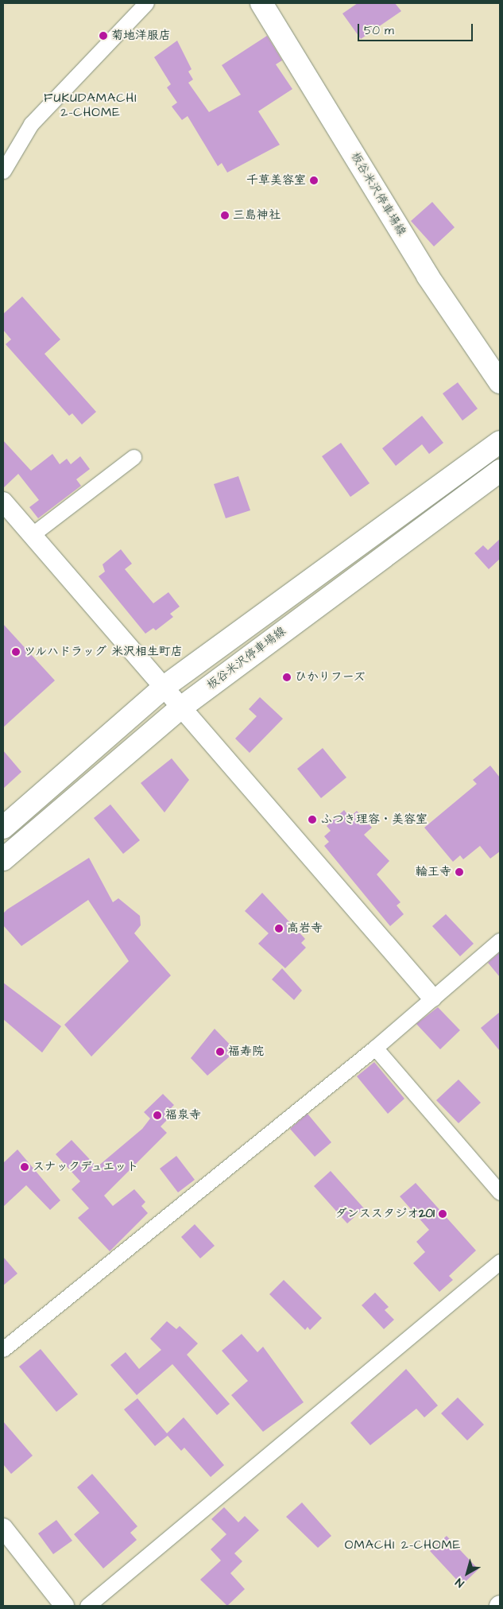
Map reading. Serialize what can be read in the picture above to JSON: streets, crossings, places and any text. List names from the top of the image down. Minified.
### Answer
{"streets":{"main road":["板谷米沢停車場線"]},"districts":["FUKUDAMACHI 2-CHOME","OMACHI 2-CHOME"],"places":["菊地洋服店","千草美容室","三島神社","ツルハドラッグ 米沢相生町店","ひかりフーズ","ふつき理容・美容室","輪王寺","高岩寺","福寿院","福泉寺","スナックデュエット","ダンススタジオ201"],"scale_bar":"50 m","north":"bottom left"}
